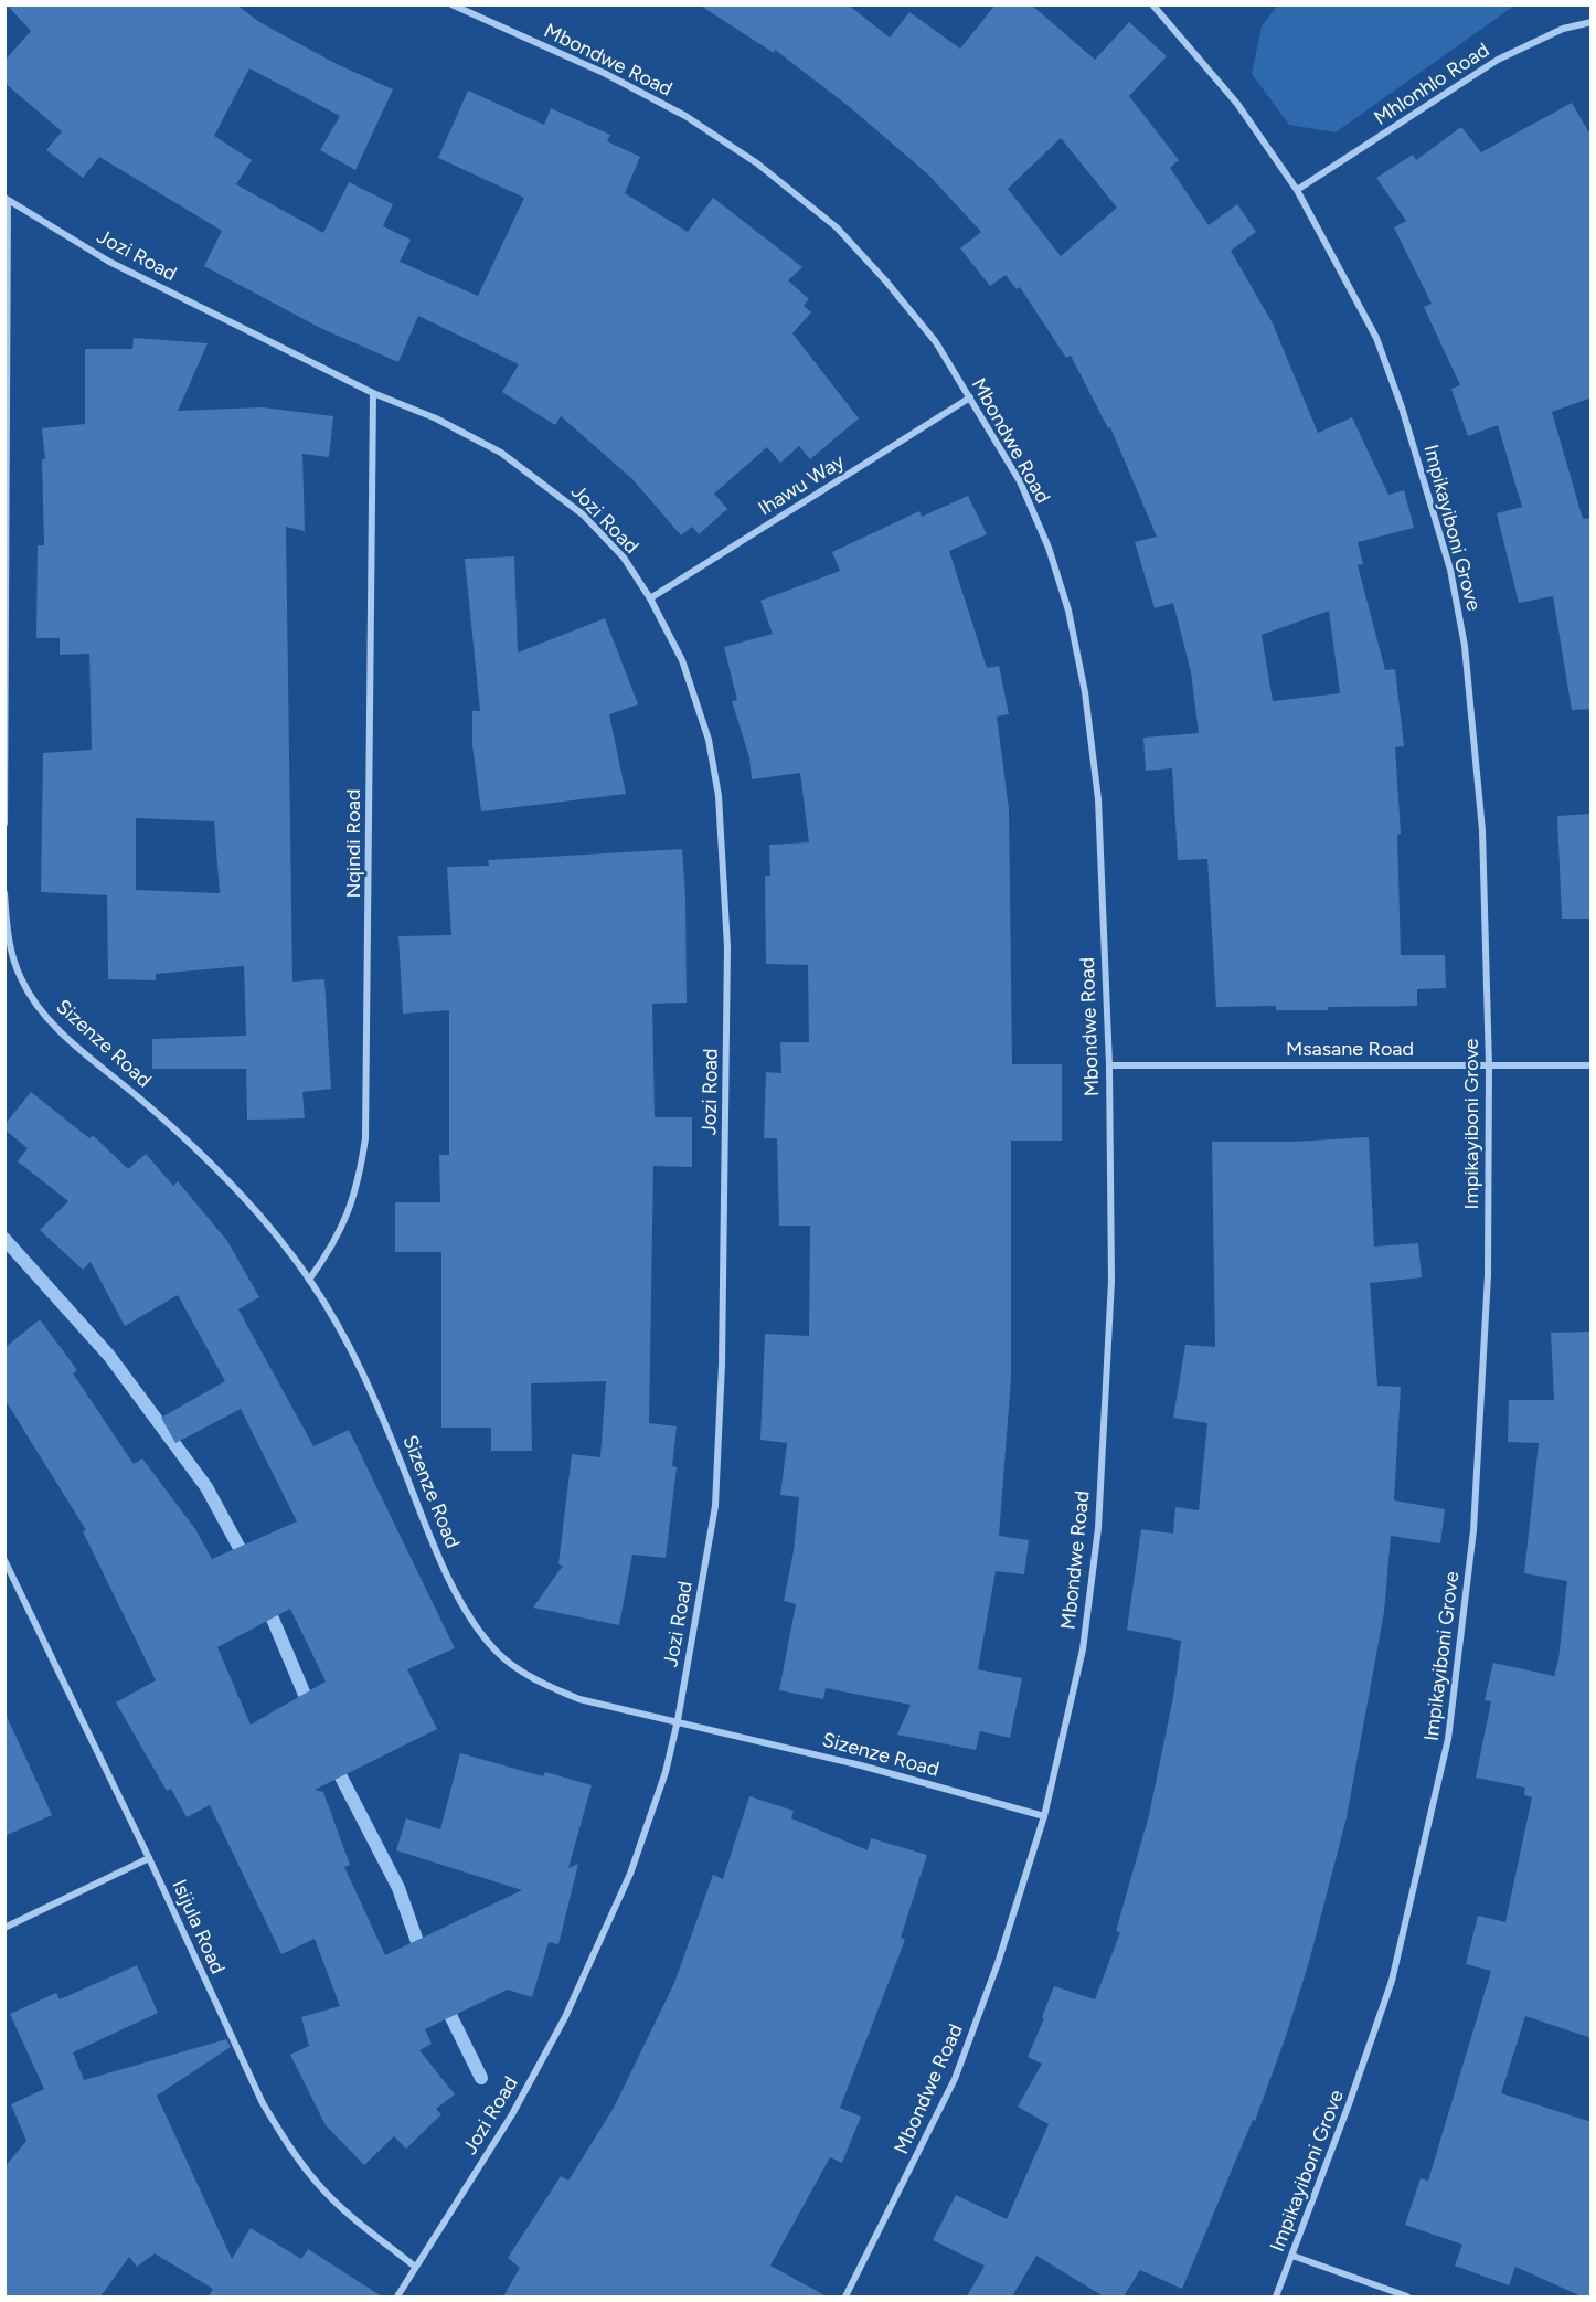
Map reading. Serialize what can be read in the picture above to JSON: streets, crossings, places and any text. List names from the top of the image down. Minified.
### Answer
{"streets":{"street":["Mbondwe Road","Mhlonhlo Road","Jozi Road","Ihawu Way","Impikayiboni Grove","Nqindi Road","Sizenze Road","Msasane Road","Isijula Road"]},"crossings":[["Mbondwe Road","Ihawu Way"],["Mbondwe Road","Sizenze Road"],["Mbondwe Road","Msasane Road"],["Mhlonhlo Road","Impikayiboni Grove"],["Jozi Road","Ihawu Way"],["Jozi Road","Nqindi Road"],["Jozi Road","Sizenze Road"],["Jozi Road","Isijula Road"],["Impikayiboni Grove","Msasane Road"],["Nqindi Road","Sizenze Road"]]}
